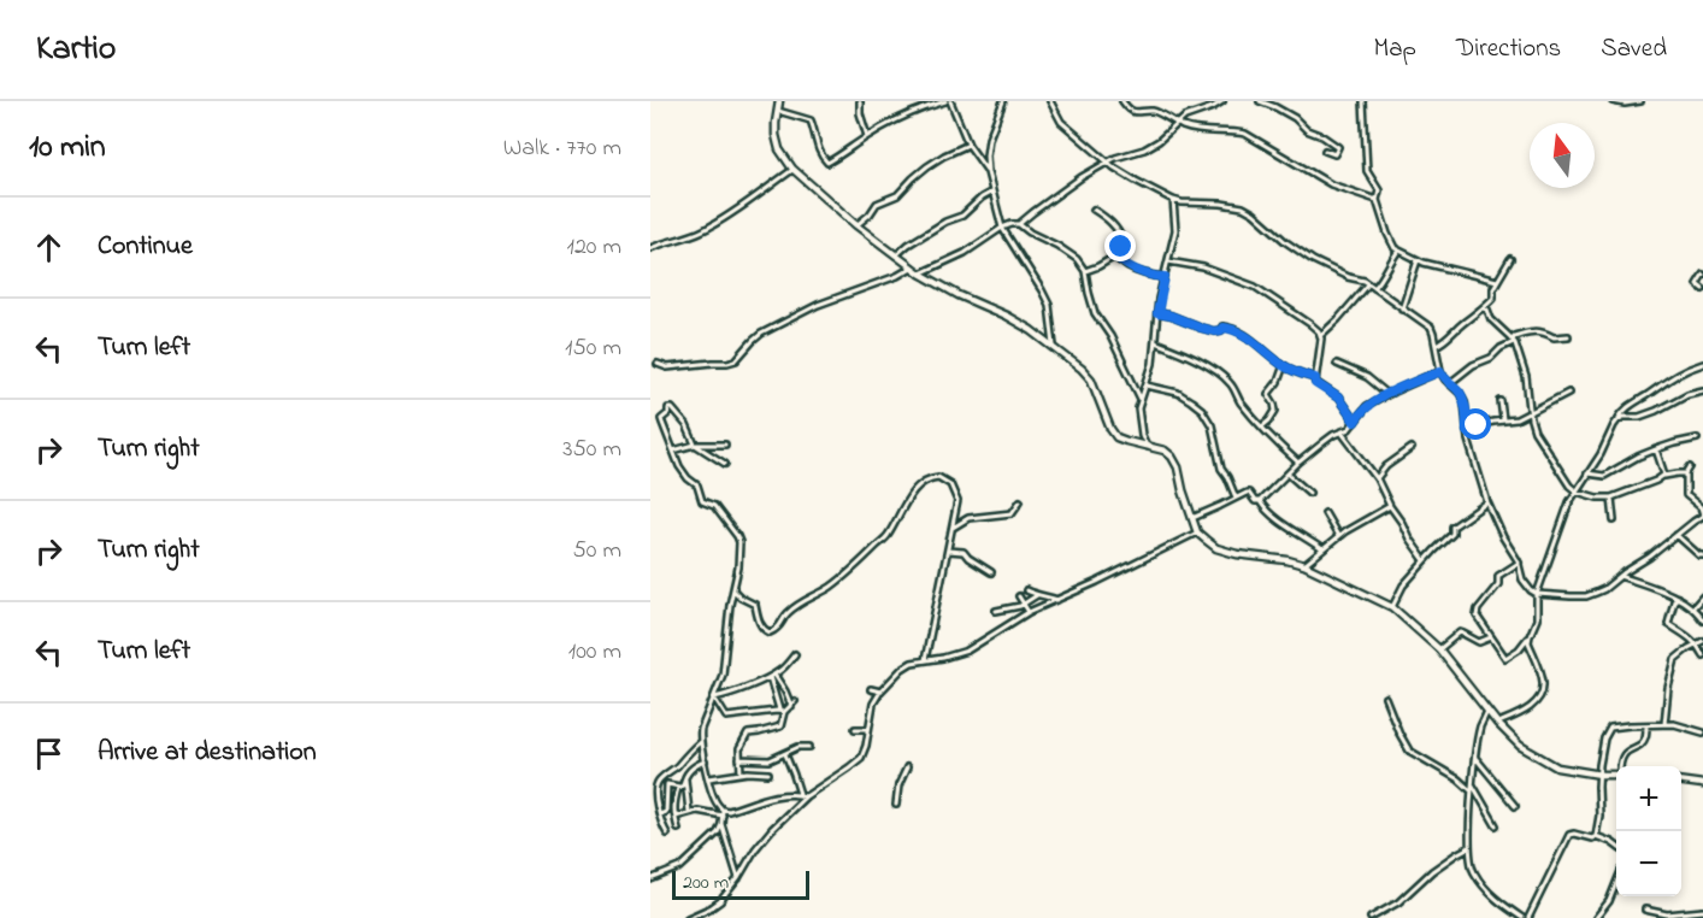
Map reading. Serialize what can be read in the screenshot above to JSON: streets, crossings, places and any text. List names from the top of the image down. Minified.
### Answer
{"scale_bar":"200 m","north":"top","page":{"header":"Kartio","nav":["Map","Directions","Saved"],"heading":["10 min","Walk · 770 m"],"list":[["Continue","120 m"],["Turn left","150 m"],["Turn right","350 m"],["Turn right","50 m"],["Turn left","100 m"],"Arrive at destination"],"map_buttons":["+","−"],"scale":"200 m"}}
